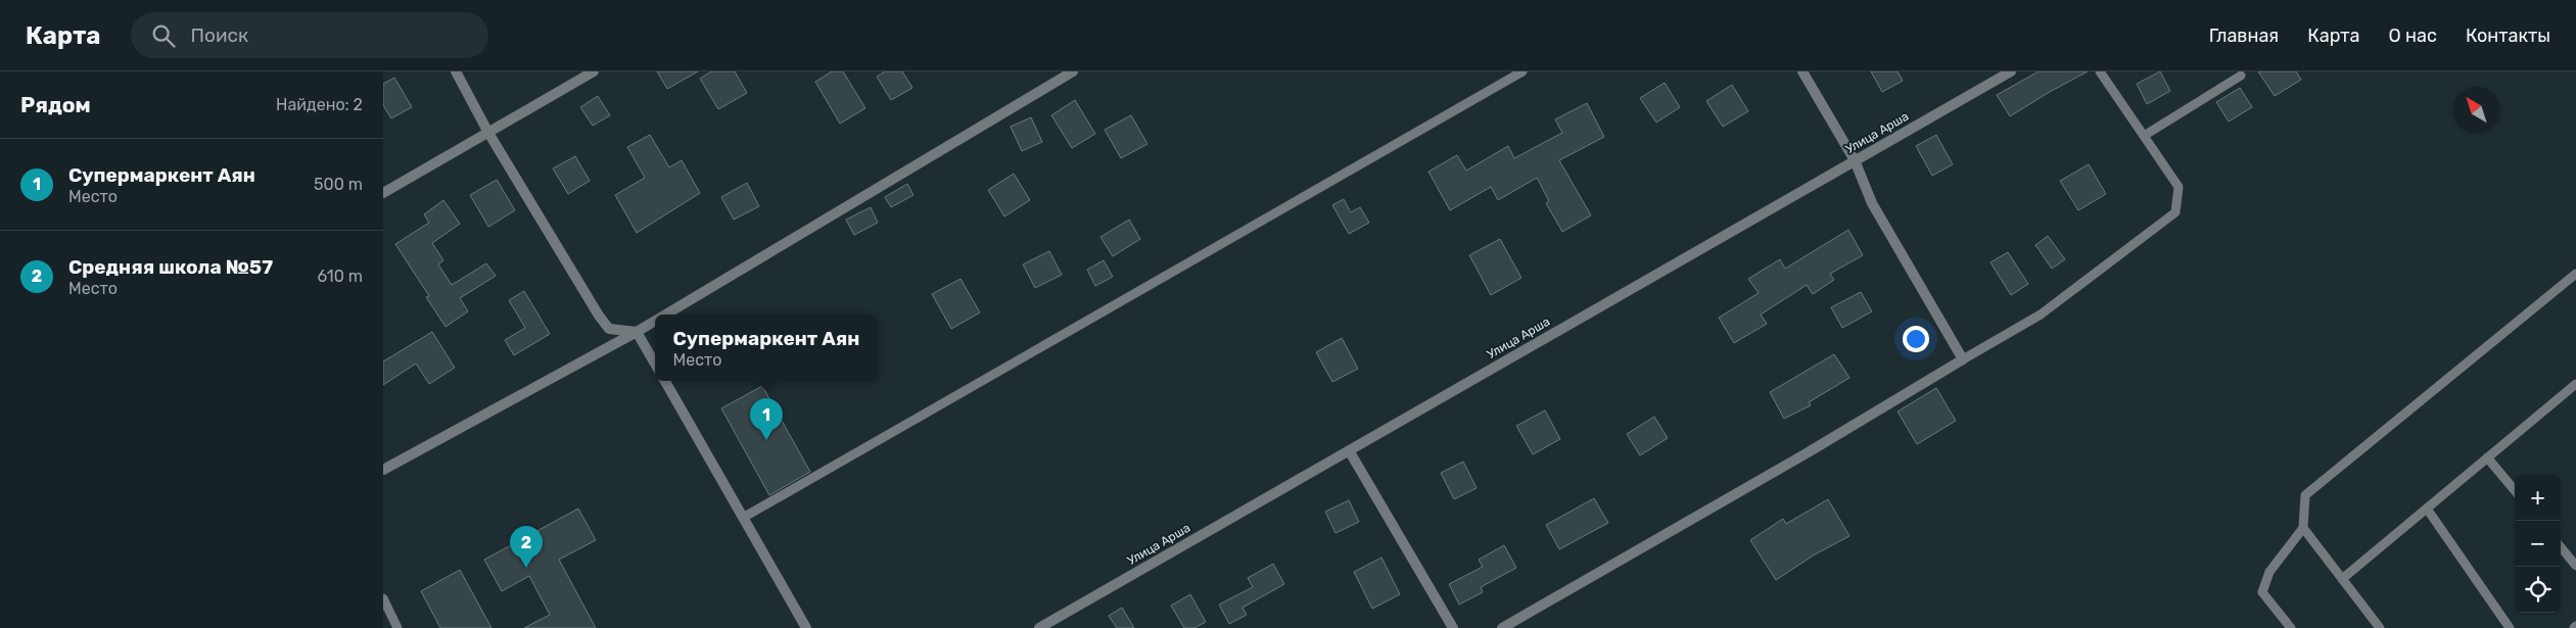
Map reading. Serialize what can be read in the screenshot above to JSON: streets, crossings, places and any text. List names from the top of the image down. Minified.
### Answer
{"streets":{"street":["Улица Арша"]},"north":"top left","page":{"header":"Карта","search":"Поиск","nav":["Главная","Карта","О нас","Контакты"],"heading":["Рядом","Найдено: 2"],"list":[{"mark":"1","name":"Супермаркент Аян","note":"Место","value":"500 m"},{"mark":"2","name":"Средняя школа №57","note":"Место","value":"610 m"}],"popup":["Супермаркент Аян","Место"],"pins":["1","2"],"map_buttons":["+","−"]}}
